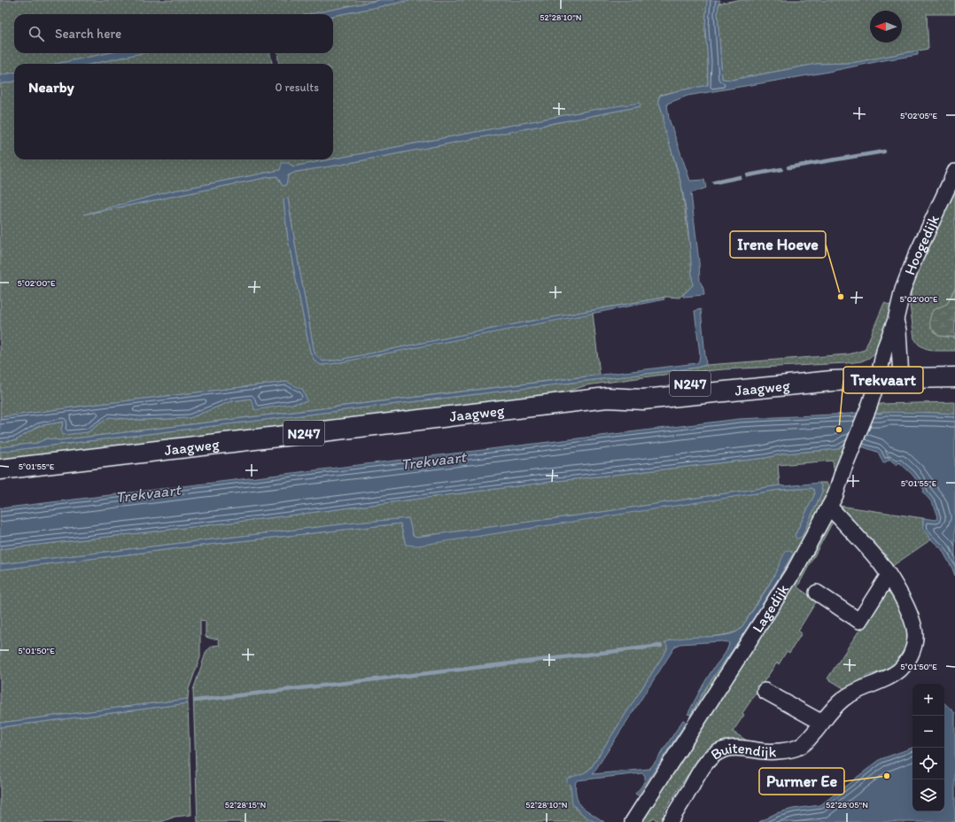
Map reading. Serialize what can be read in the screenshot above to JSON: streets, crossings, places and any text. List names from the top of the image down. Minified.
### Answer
{"streets":{"main road":["N247","Jaagweg"],"street":["Hoogedijk","Lagedijk","Buitendijk"]},"crossings":[["Hoogedijk","Jaagweg"],["Hoogedijk","Lagedijk"],["Jaagweg","Lagedijk"],["Lagedijk","Buitendijk"]],"water":["Trekvaart"],"places":["Irene Hoeve","Trekvaart","Purmer Ee"],"north":"left","page":{"search":"Search here","heading":["Nearby","0 results"],"map_buttons":["+","−"]},"coordinates":["52°28'10\"N","5°02'05\"E","5°02'00\"E","5°01'55\"E","5°01'50\"E","52°28'15\"N","52°28'05\"N"]}
